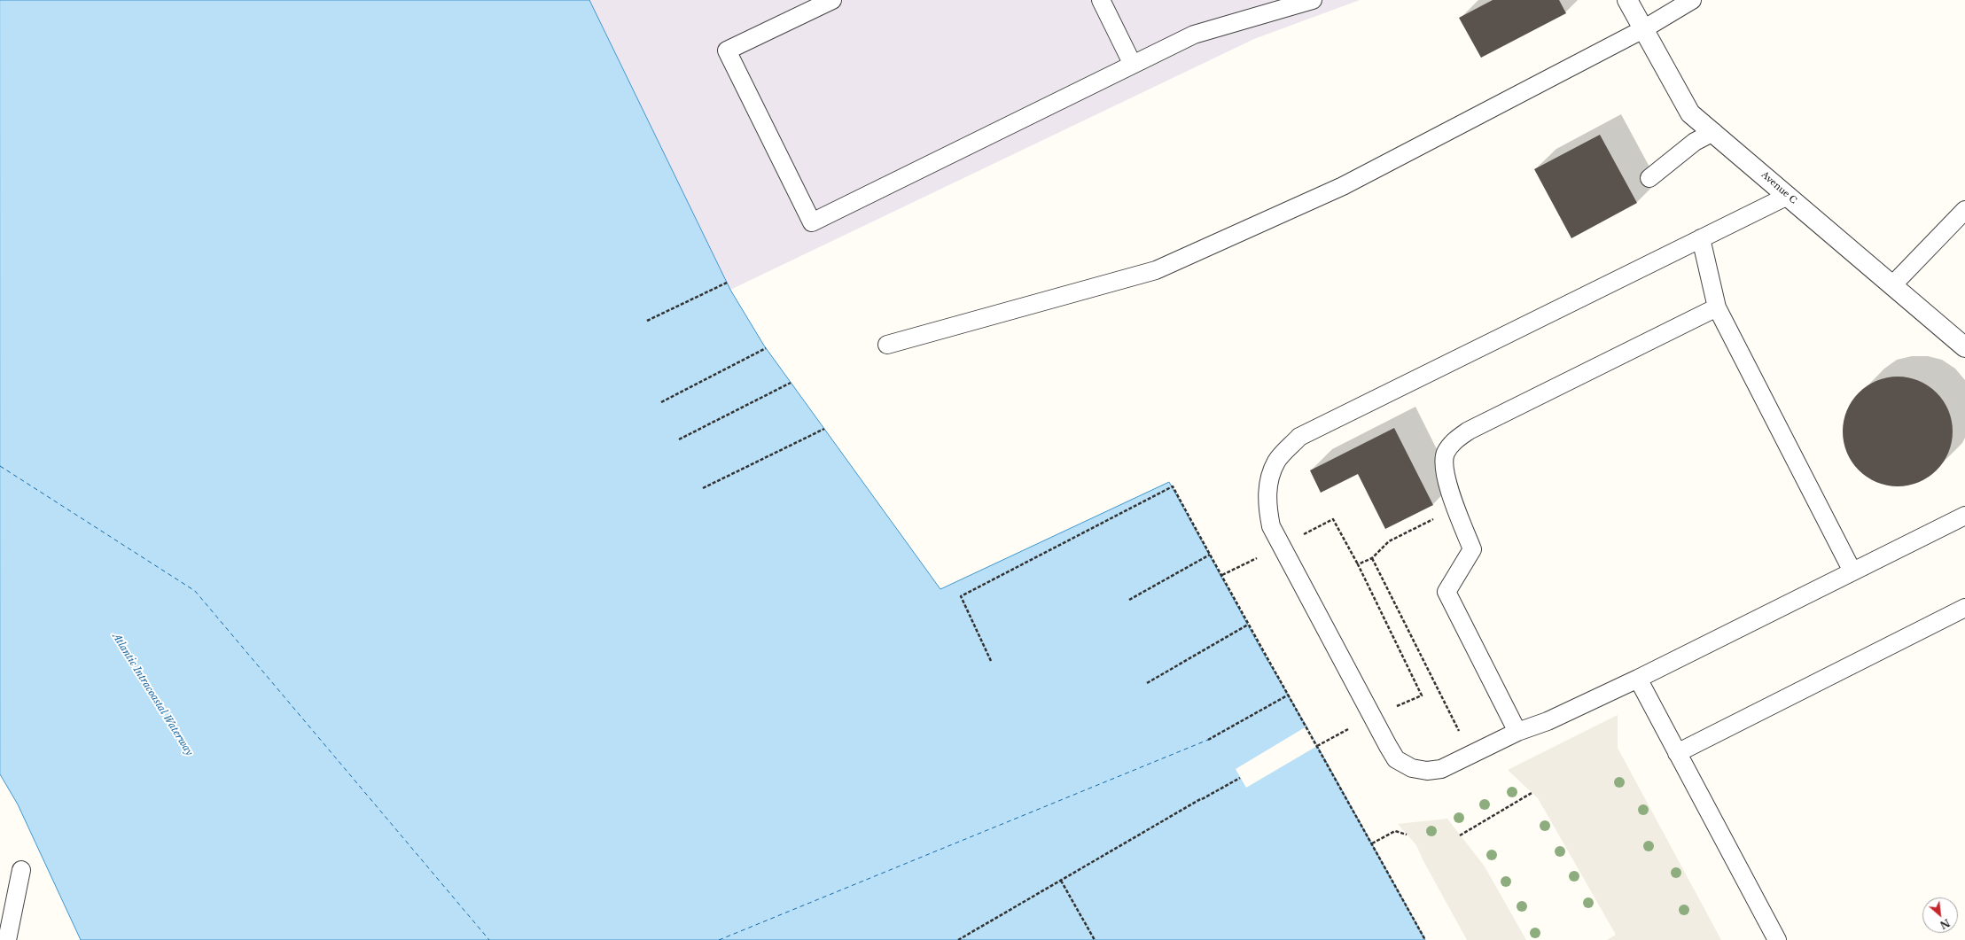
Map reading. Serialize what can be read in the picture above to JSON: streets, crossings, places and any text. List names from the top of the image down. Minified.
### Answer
{"streets":{"street":["Avenue C"]},"water":["Atlantic Intracoastal Waterway"],"north":"bottom right"}
